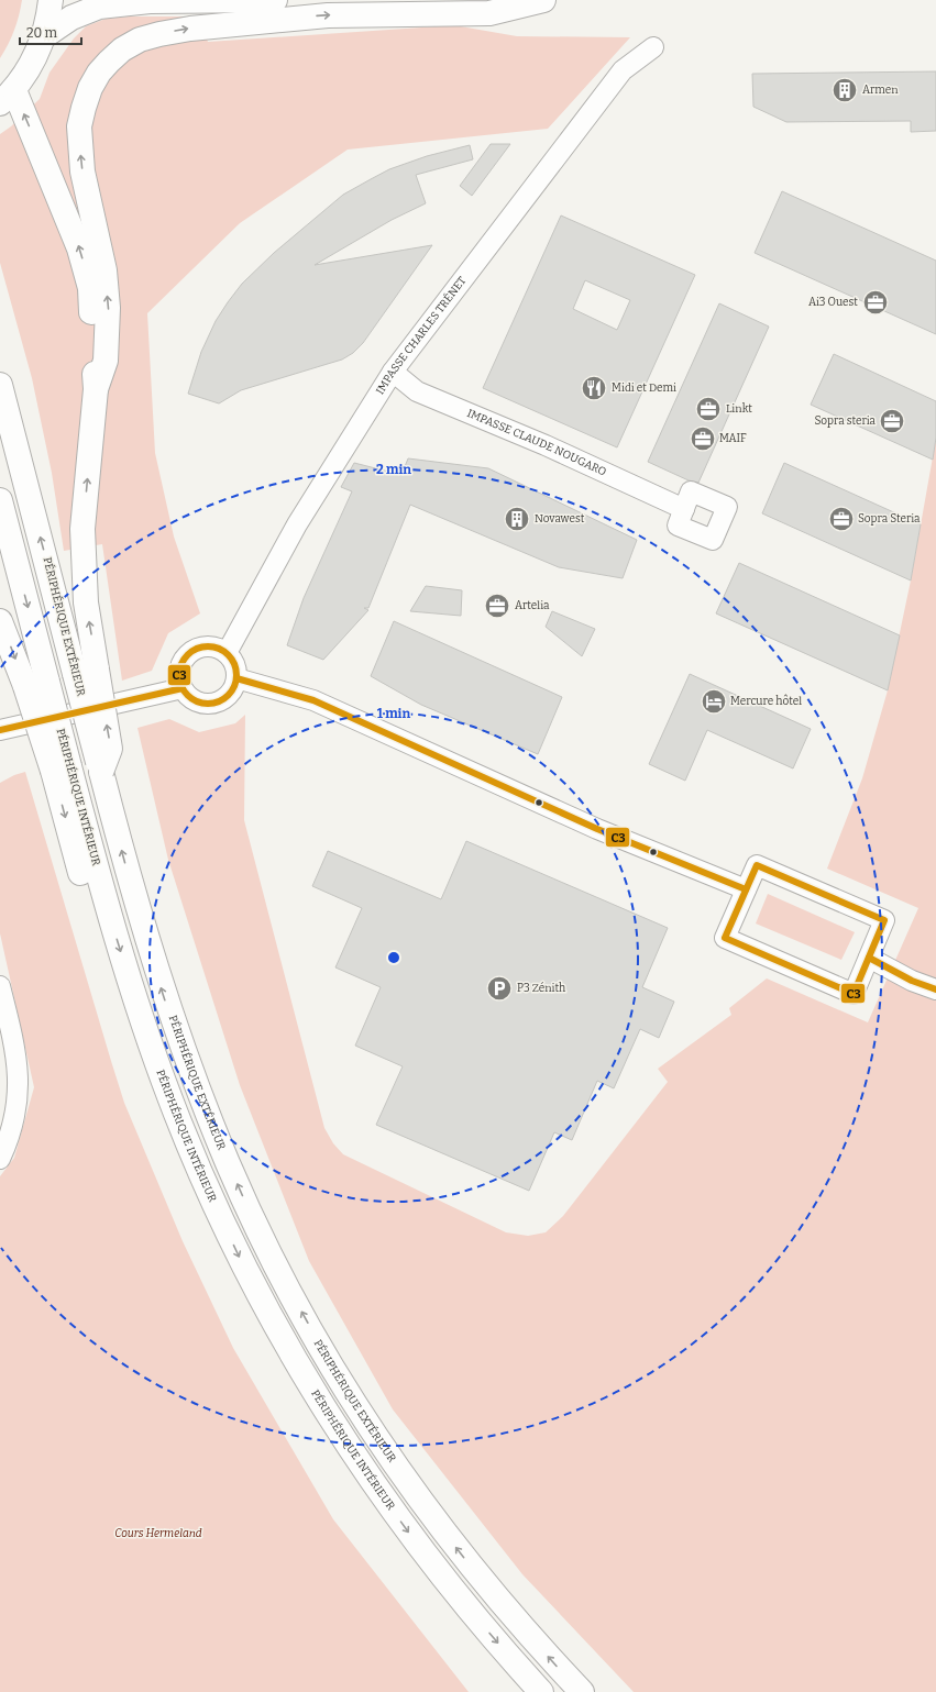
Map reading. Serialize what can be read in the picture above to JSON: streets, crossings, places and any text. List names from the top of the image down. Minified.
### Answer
{"streets":{"main road":["PÉRIPHÉRIQUE EXTÉRIEUR","PÉRIPHÉRIQUE INTÉRIEUR"],"street":["IMPASSE CHARLES TRÉNET","IMPASSE CLAUDE NOUGARO"]},"crossings":[["IMPASSE CHARLES TRÉNET","IMPASSE CLAUDE NOUGARO"]],"one_way":["PÉRIPHÉRIQUE EXTÉRIEUR","PÉRIPHÉRIQUE INTÉRIEUR"],"parks":["Cours Hermeland"],"places":{"building":["Armen","Novawest"],"office":["Ai3 Ouest","Linkt","Sopra steria","MAIF","Sopra Steria","Artelia"],"restaurant":["Midi et Demi"],"hotel":["Mercure hôtel"],"parking":["P3 Zénith"]},"lines":["transit line C3"],"scale_bar":"20 m","rings":["2 min","1 min"]}
